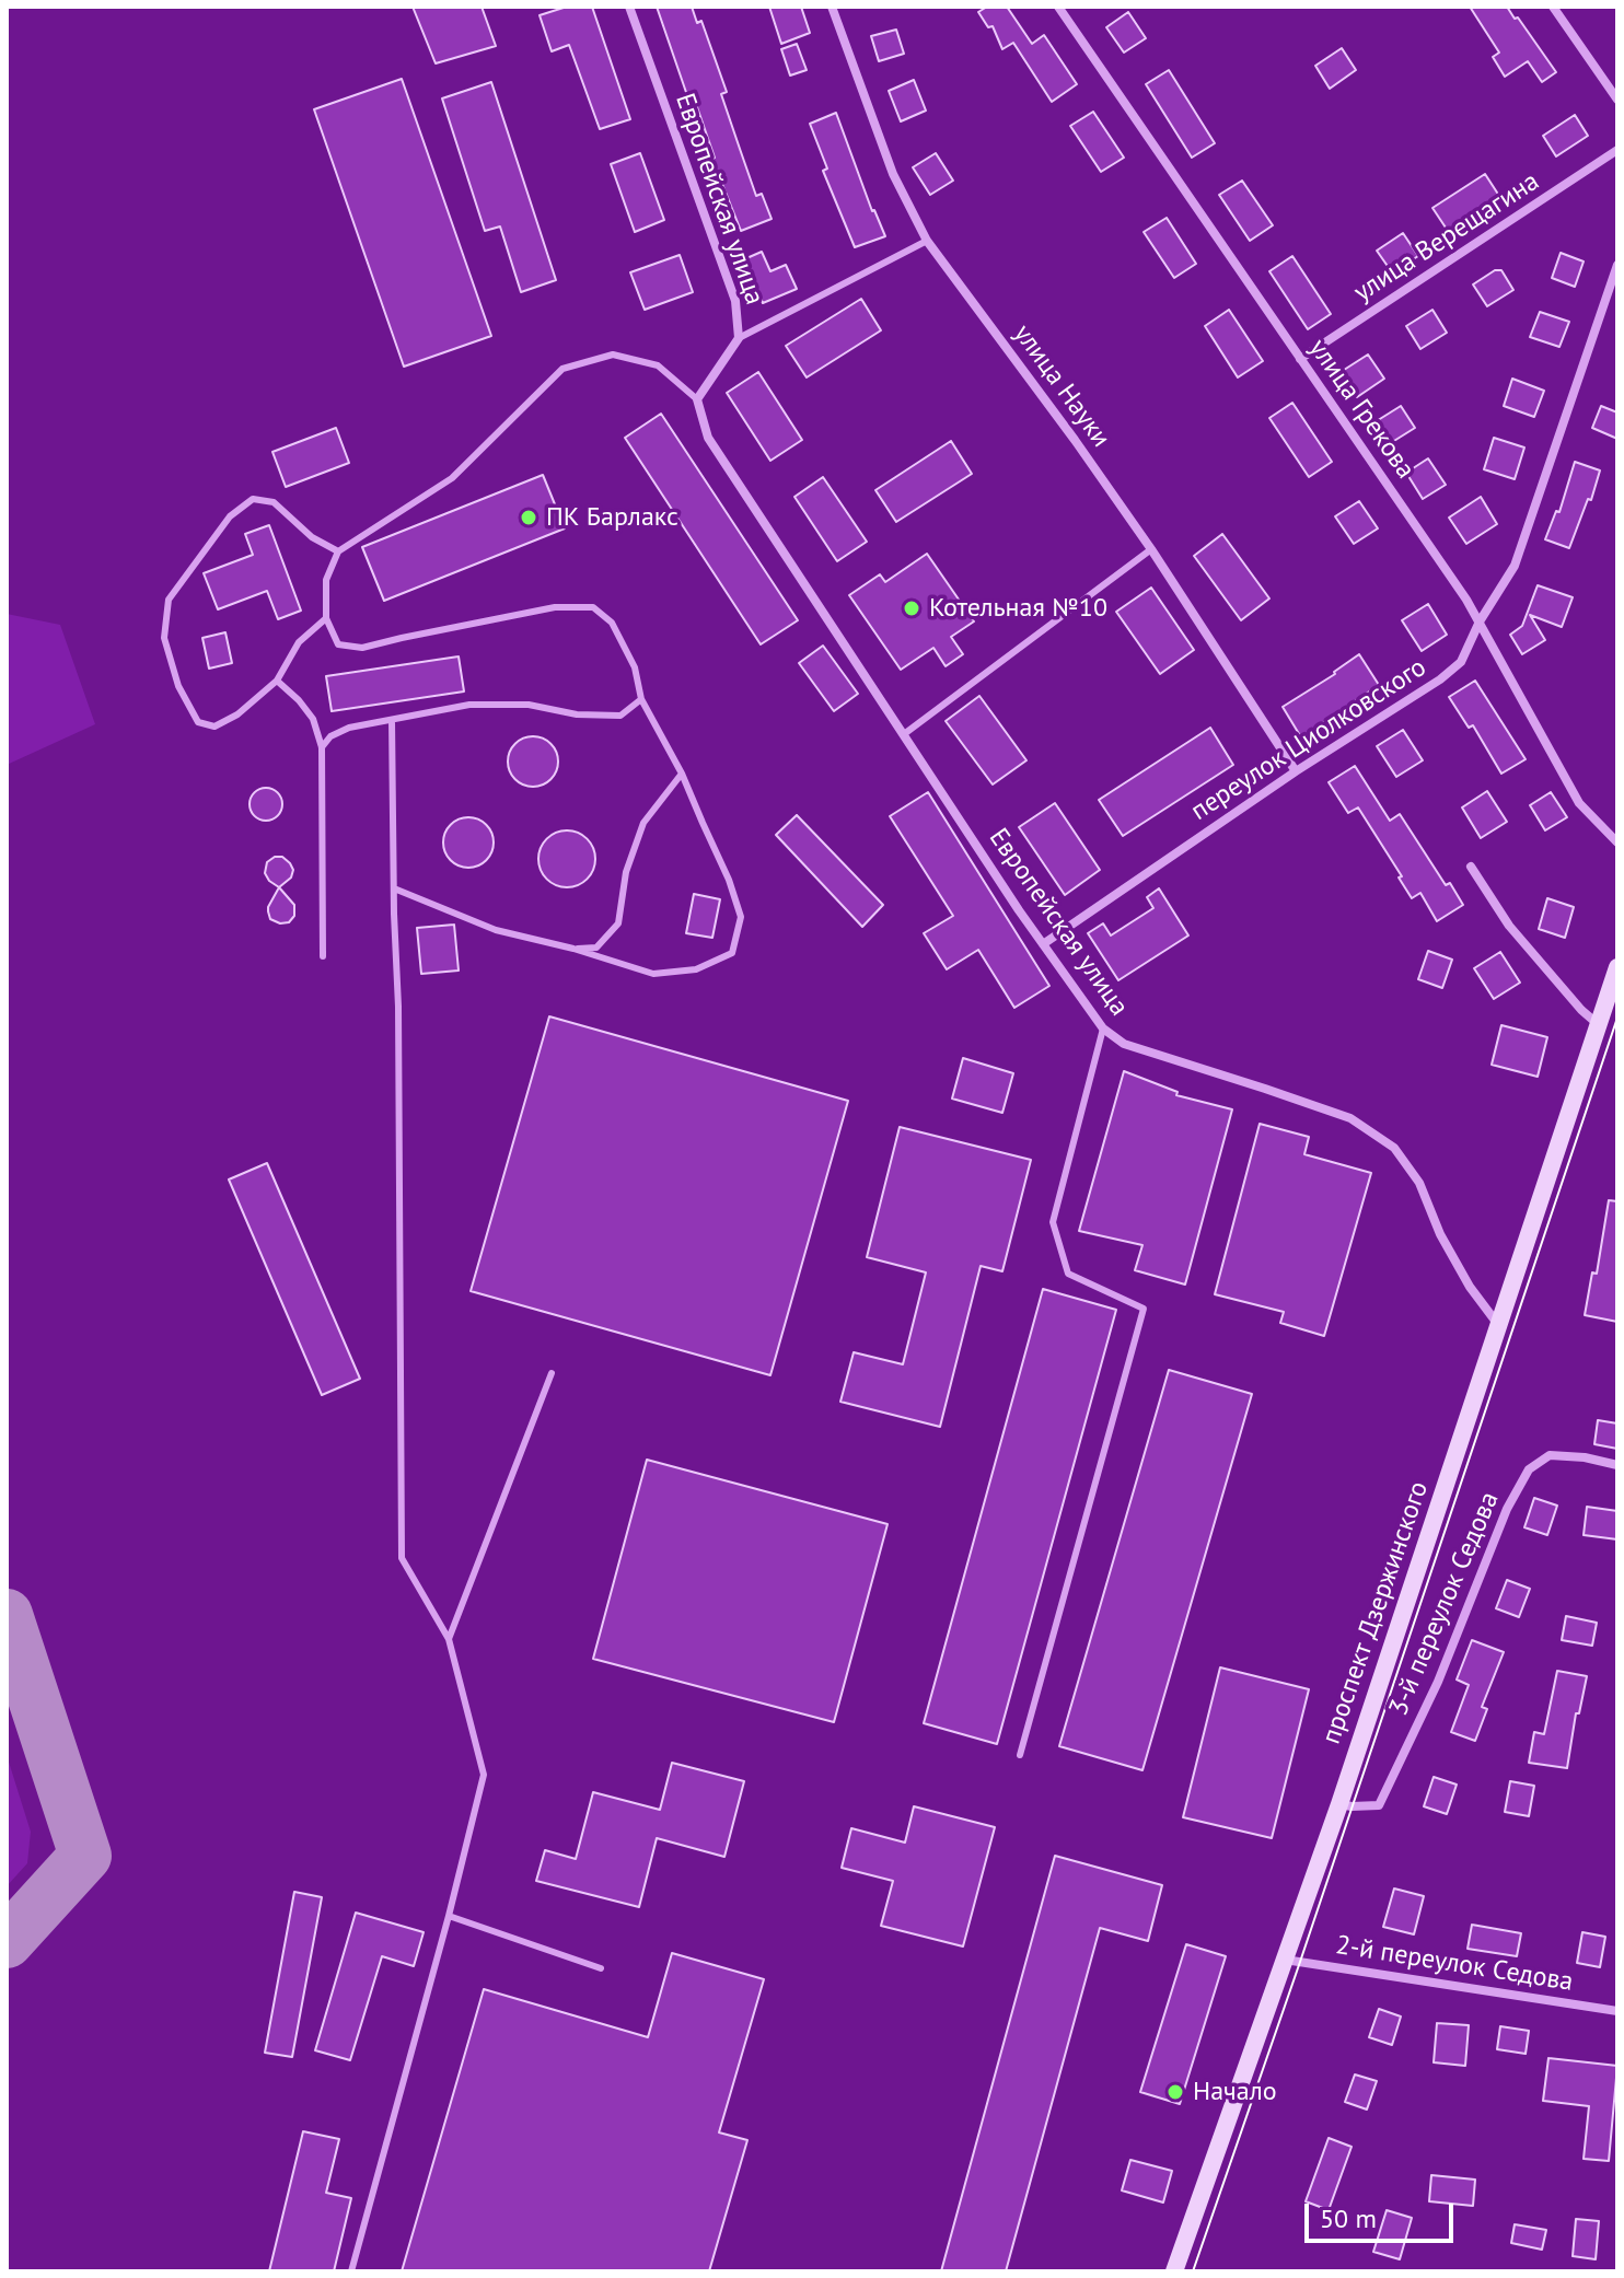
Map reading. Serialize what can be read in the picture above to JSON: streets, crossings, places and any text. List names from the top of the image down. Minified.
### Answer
{"streets":{"main road":["проспект Дзержинского"],"street":["Европейская улица","улица Верещагина","улица Науки","улица Грекова","переулок Циолковского","3-й переулок Седова","2-й переулок Седова"]},"crossings":[["Европейская улица","переулок Циолковского"],["Европейская улица","проспект Дзержинского"],["улица Верещагина","улица Грекова"],["улица Науки","переулок Циолковского"],["улица Грекова","переулок Циолковского"],["3-й переулок Седова","проспект Дзержинского"],["проспект Дзержинского","2-й переулок Седова"]],"places":["ПК Барлакс","Котельная №10","Начало"],"scale_bar":"50 m"}
